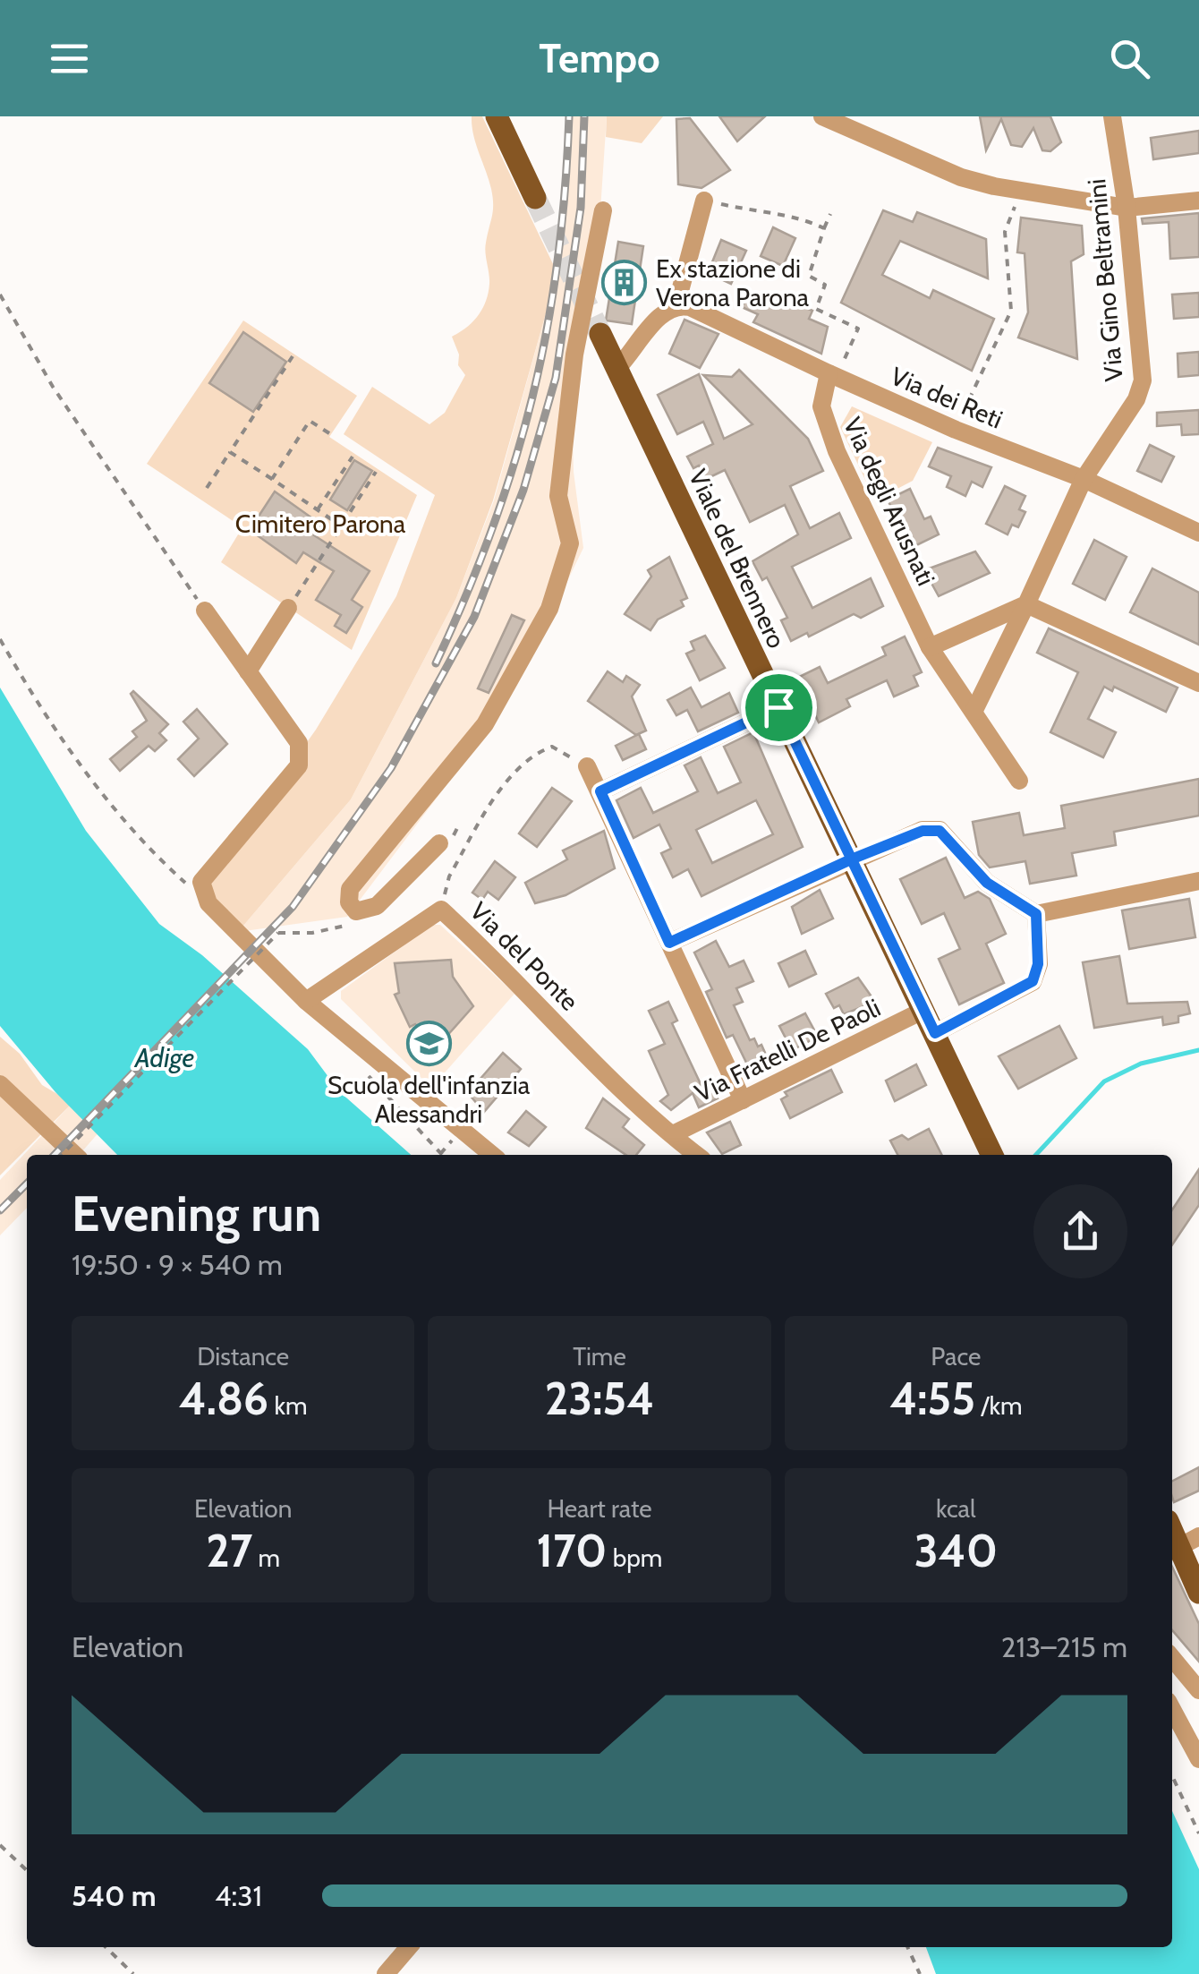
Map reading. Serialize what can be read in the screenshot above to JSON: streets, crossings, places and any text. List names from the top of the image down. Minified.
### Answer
{"streets":{"main road":["Viale del Brennero"],"street":["Via Gino Beltramini","Via dei Reti","Via degli Arusnati","Via del Ponte","Via Fratelli De Paoli"]},"crossings":[["Via Gino Beltramini","Via dei Reti"],["Via dei Reti","Via degli Arusnati"],["Viale del Brennero","Via Fratelli De Paoli"],["Via del Ponte","Via Fratelli De Paoli"]],"water":["Adige"],"parks":["Cimitero Parona"],"places":{"building":["Ex stazione di Verona Parona"],"school or university":["Scuola dell'infanzia Alessandri"]},"page":{"header":"Tempo","heading":["Evening run","19:50 · 9 × 540 m"],"stats":[["Distance","4.86 km"],["Time","23:54"],["Pace","4:55 /km"],["Elevation","27 m"],["Heart rate","170 bpm"],["kcal","340"]],"chart":["Elevation","213–215 m"],"list":[{"name":"540 m","note":"4:31"}]}}
